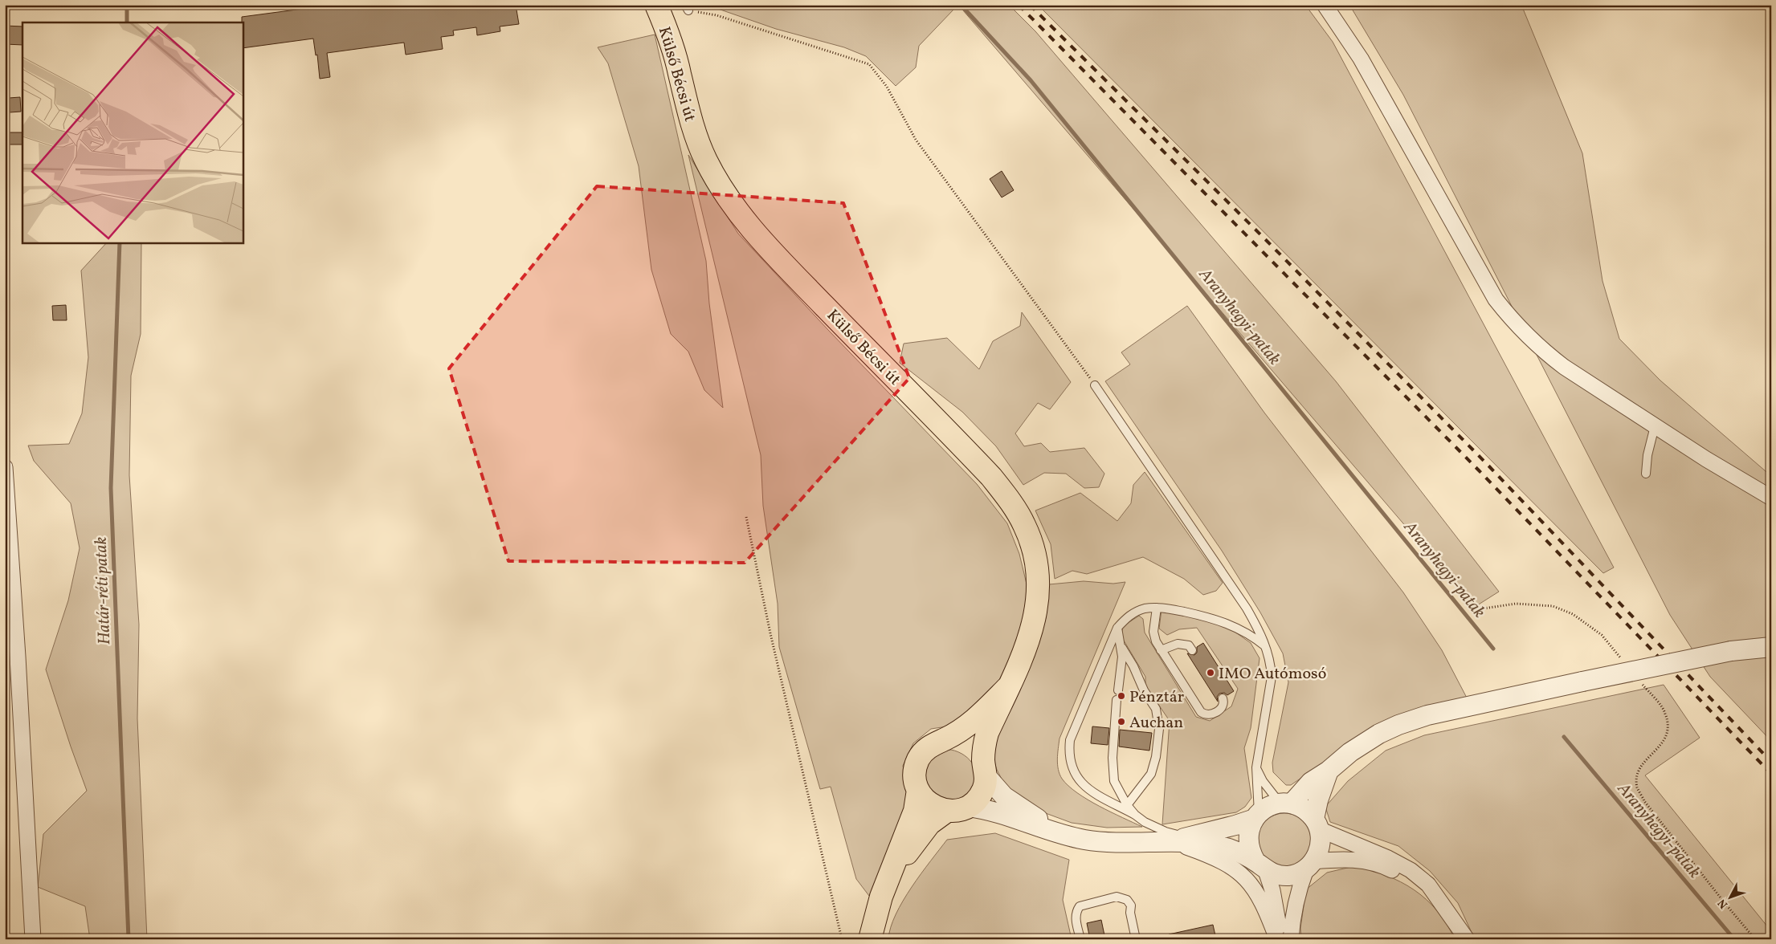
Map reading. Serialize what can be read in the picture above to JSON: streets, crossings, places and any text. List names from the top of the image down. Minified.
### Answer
{"streets":{"main road":["Külső Bécsi út"]},"water":["Aranyhegyi-patak","Határ-réti patak"],"places":["IMO Autómosó","Pénztár","Auchan"],"north":"bottom left"}
